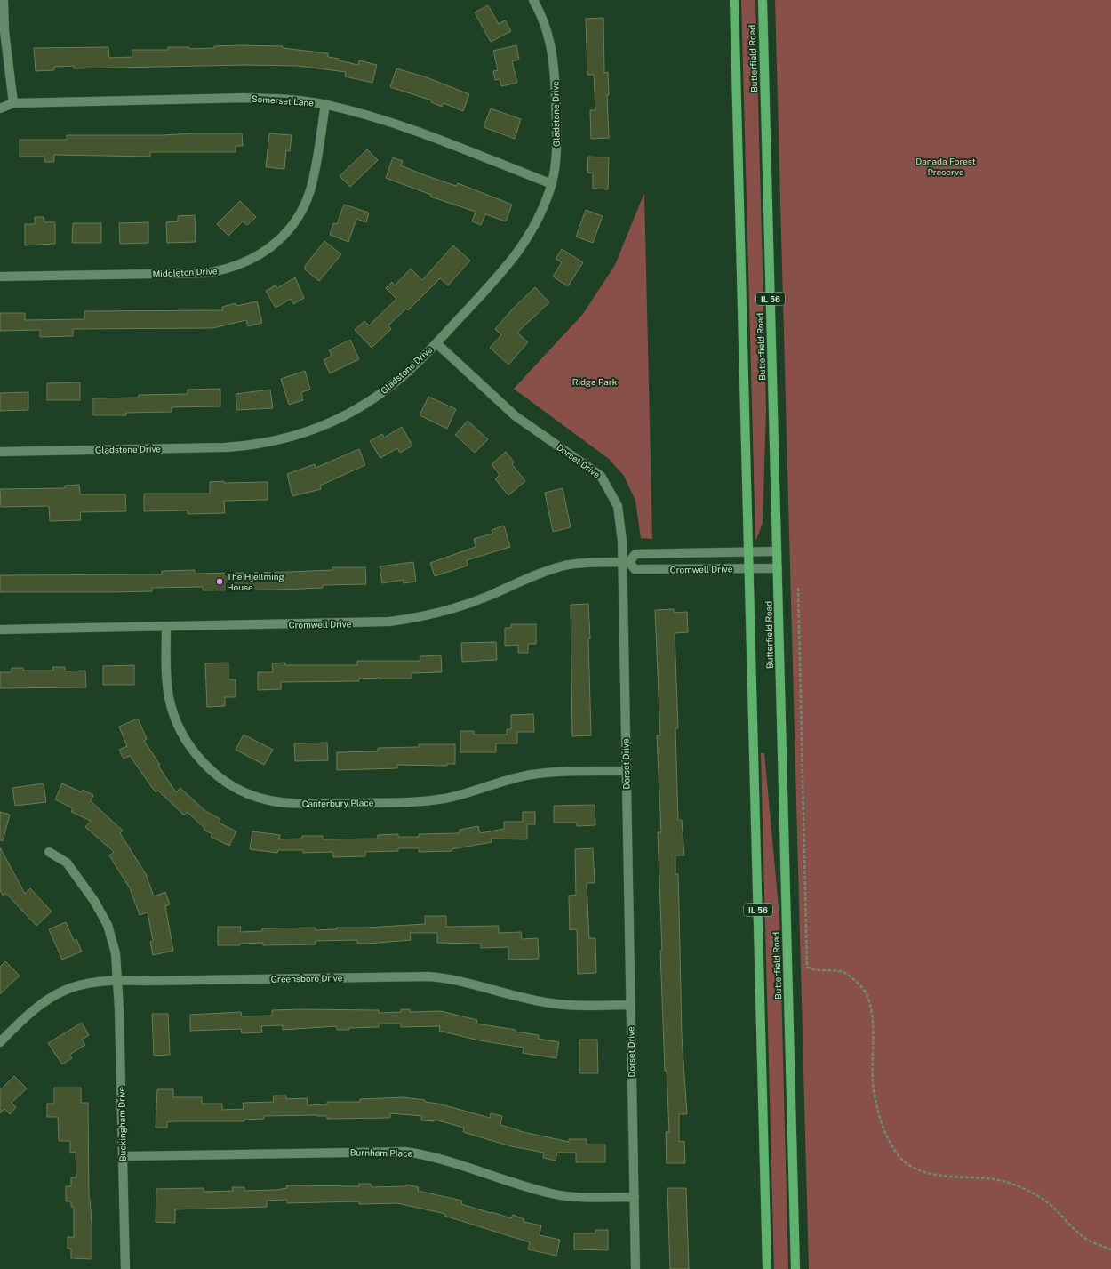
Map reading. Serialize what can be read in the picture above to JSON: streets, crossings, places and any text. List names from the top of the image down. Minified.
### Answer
{"streets":{"main road":["Butterfield Road","IL 56"],"street":["Somerset Lane","Gladstone Drive","Middleton Drive","Dorset Drive","Cromwell Drive","Canterbury Place","Greensboro Drive","Buckingham Drive","Burnham Place"]},"crossings":[["Butterfield Road","Cromwell Drive"],["Somerset Lane","Gladstone Drive"],["Somerset Lane","Middleton Drive"],["Gladstone Drive","Dorset Drive"],["Dorset Drive","Cromwell Drive"],["Dorset Drive","Canterbury Place"],["Dorset Drive","Greensboro Drive"],["Dorset Drive","Burnham Place"],["Cromwell Drive","Canterbury Place"],["Greensboro Drive","Buckingham Drive"],["Buckingham Drive","Burnham Place"]],"parks":["Danada Forest Preserve","Ridge Park"],"places":["The Hjellming House"]}
